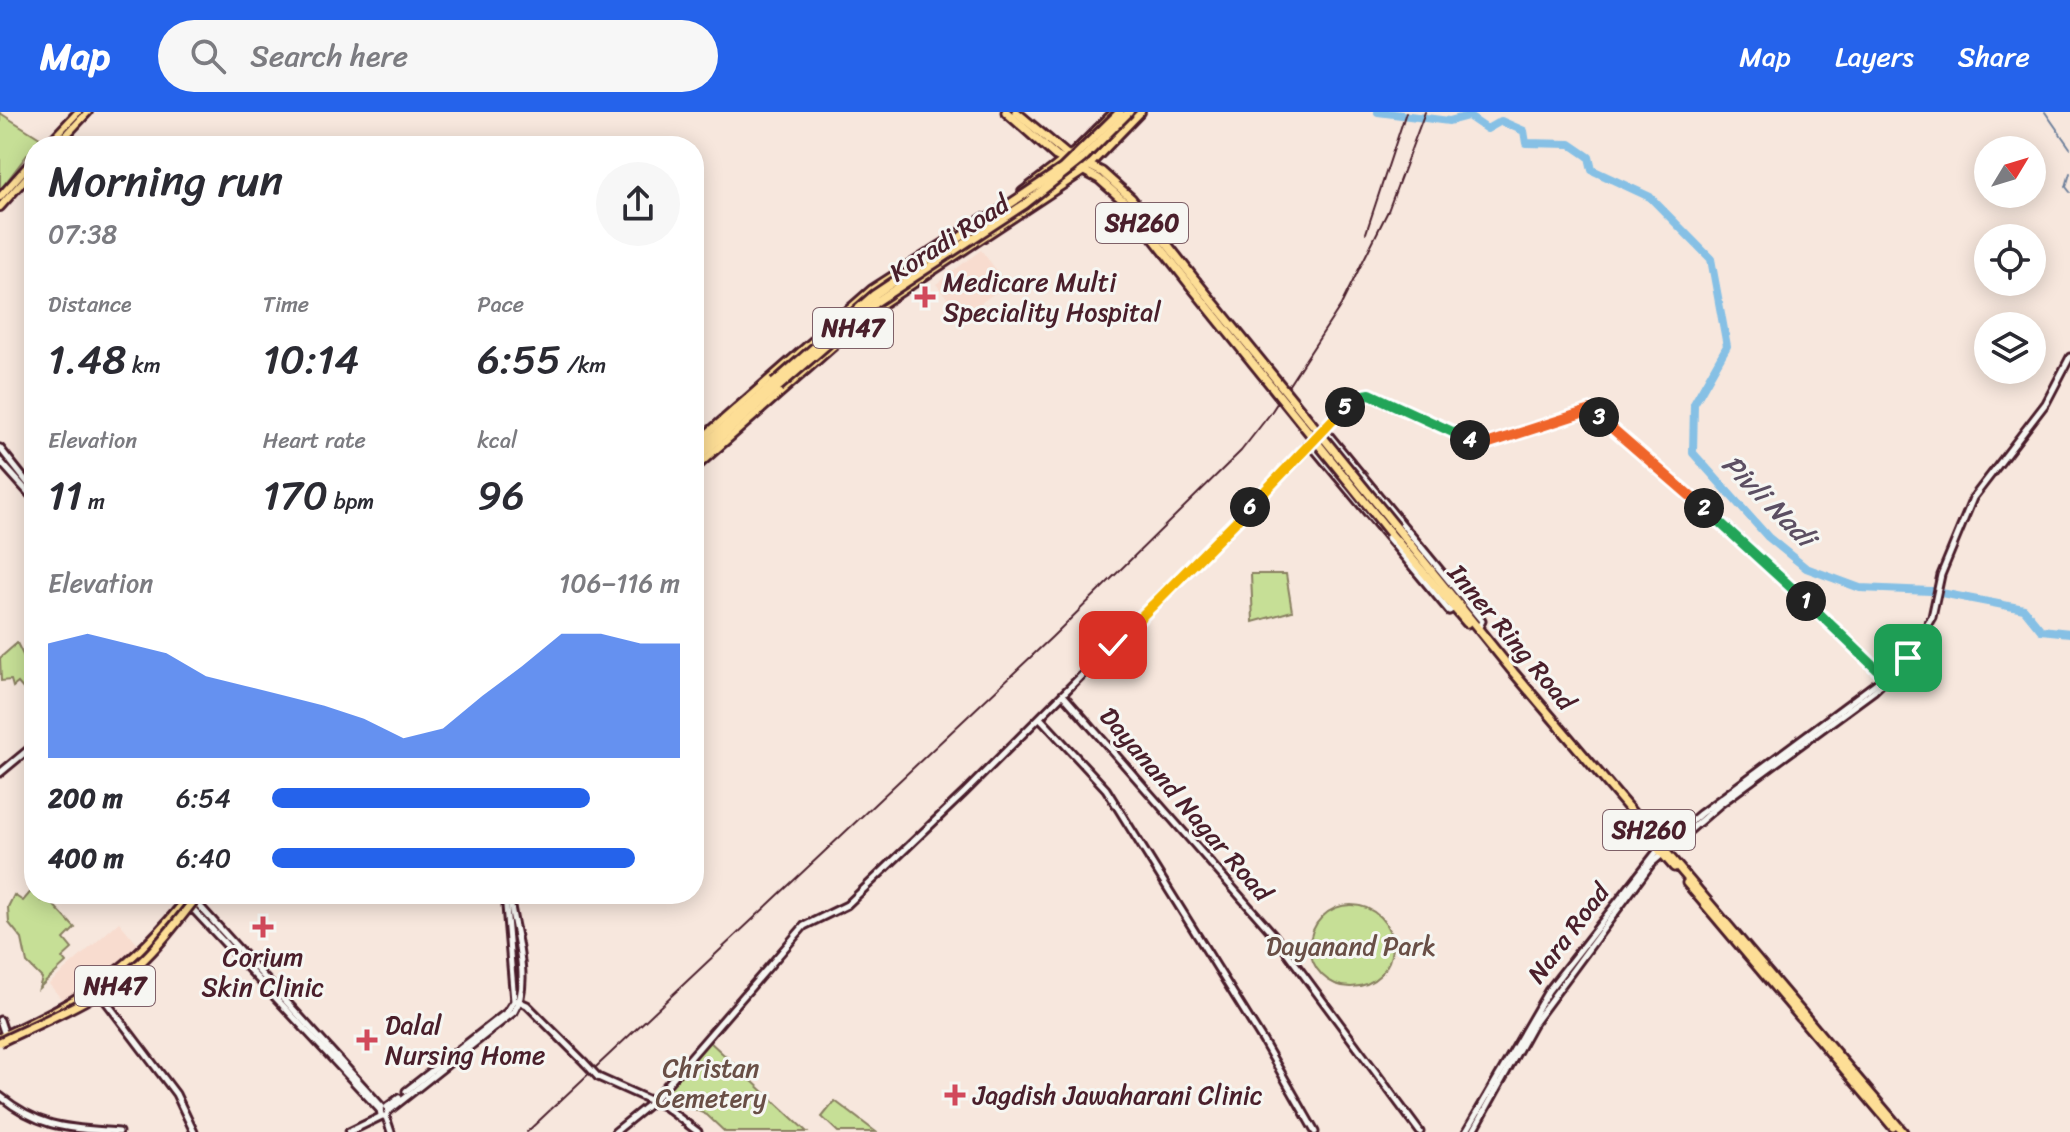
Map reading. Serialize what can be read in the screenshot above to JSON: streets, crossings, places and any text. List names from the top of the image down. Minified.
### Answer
{"streets":{"highway":["SH260","NH47","Inner Ring Road"],"main road":["Koradi Road"],"street":["Dayanand Nagar Road","Nara Road"]},"crossings":[["SH260","Koradi Road"],["SH260","NH47"],["SH260","Inner Ring Road"],["Koradi Road","NH47"],["Koradi Road","Inner Ring Road"],["NH47","Inner Ring Road"],["Inner Ring Road","Nara Road"]],"water":["Pivli Nadi"],"parks":["Dayanand Park","Christan Cemetery"],"places":{"health":["Medicare Multi Speciality Hospital","Corium Skin Clinic","Dalal Nursing Home","Jagdish Jawaharani Clinic"]},"north":"top right","page":{"header":"Map","search":"Search here","nav":["Map","Layers","Share"],"heading":["Morning run","07:38"],"stats":[["Distance","1.48 km"],["Time","10:14"],["Pace","6:55 /km"],["Elevation","11 m"],["Heart rate","170 bpm"],["kcal","96"]],"pins":["5","3","4","6","2","1"],"chart":["Elevation","106–116 m"],"list":[{"name":"200 m","note":"6:54"},{"name":"400 m","note":"6:40"}]}}
